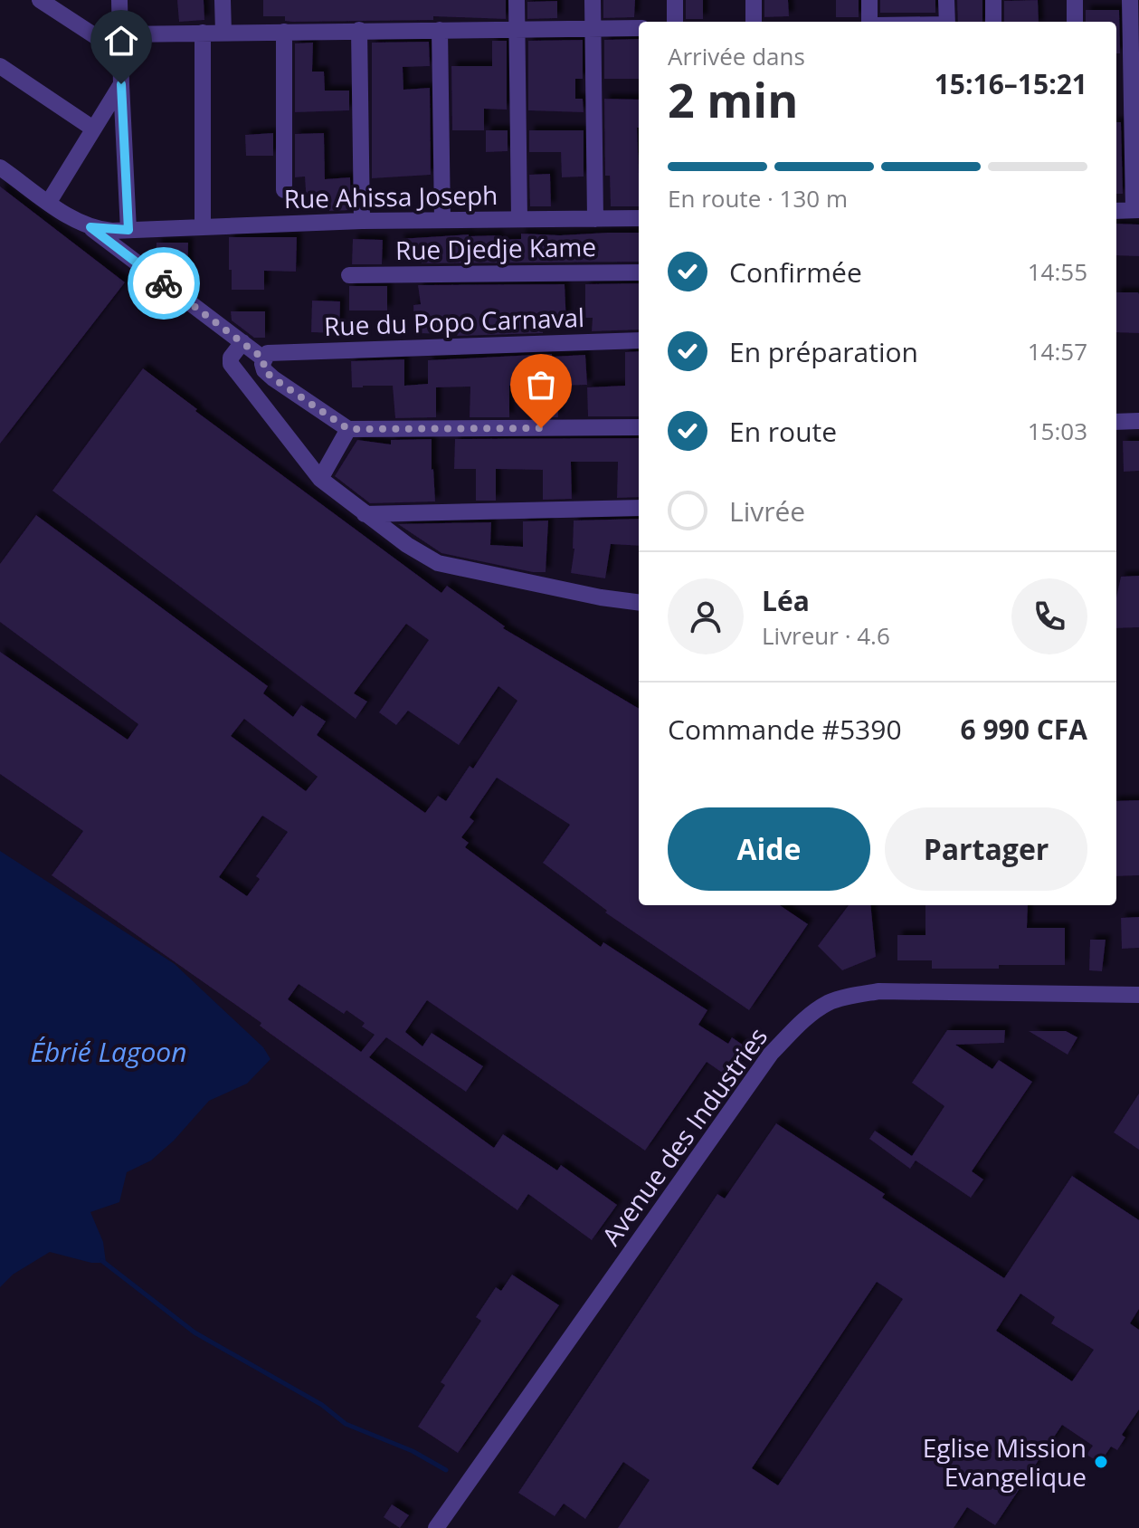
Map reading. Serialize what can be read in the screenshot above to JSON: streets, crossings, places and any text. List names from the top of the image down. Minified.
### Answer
{"streets":{"street":["Rue Ahissa Joseph","Rue Djedje Kame","Rue du Popo Carnaval","Avenue des Industries"]},"water":["Ébrié Lagoon"],"places":["Eglise Mission Evangelique"],"page":{"heading":["2 min","Arrivée dans","15:16–15:21"],"panel":["Léa","Livreur · 4.6","Commande #5390","6 990 CFA"],"bar":"En route · 130 m","list":[["Confirmée","14:55"],["En préparation","14:57"],["En route","15:03"],"Livrée"],"buttons":["Aide","Partager"]}}
